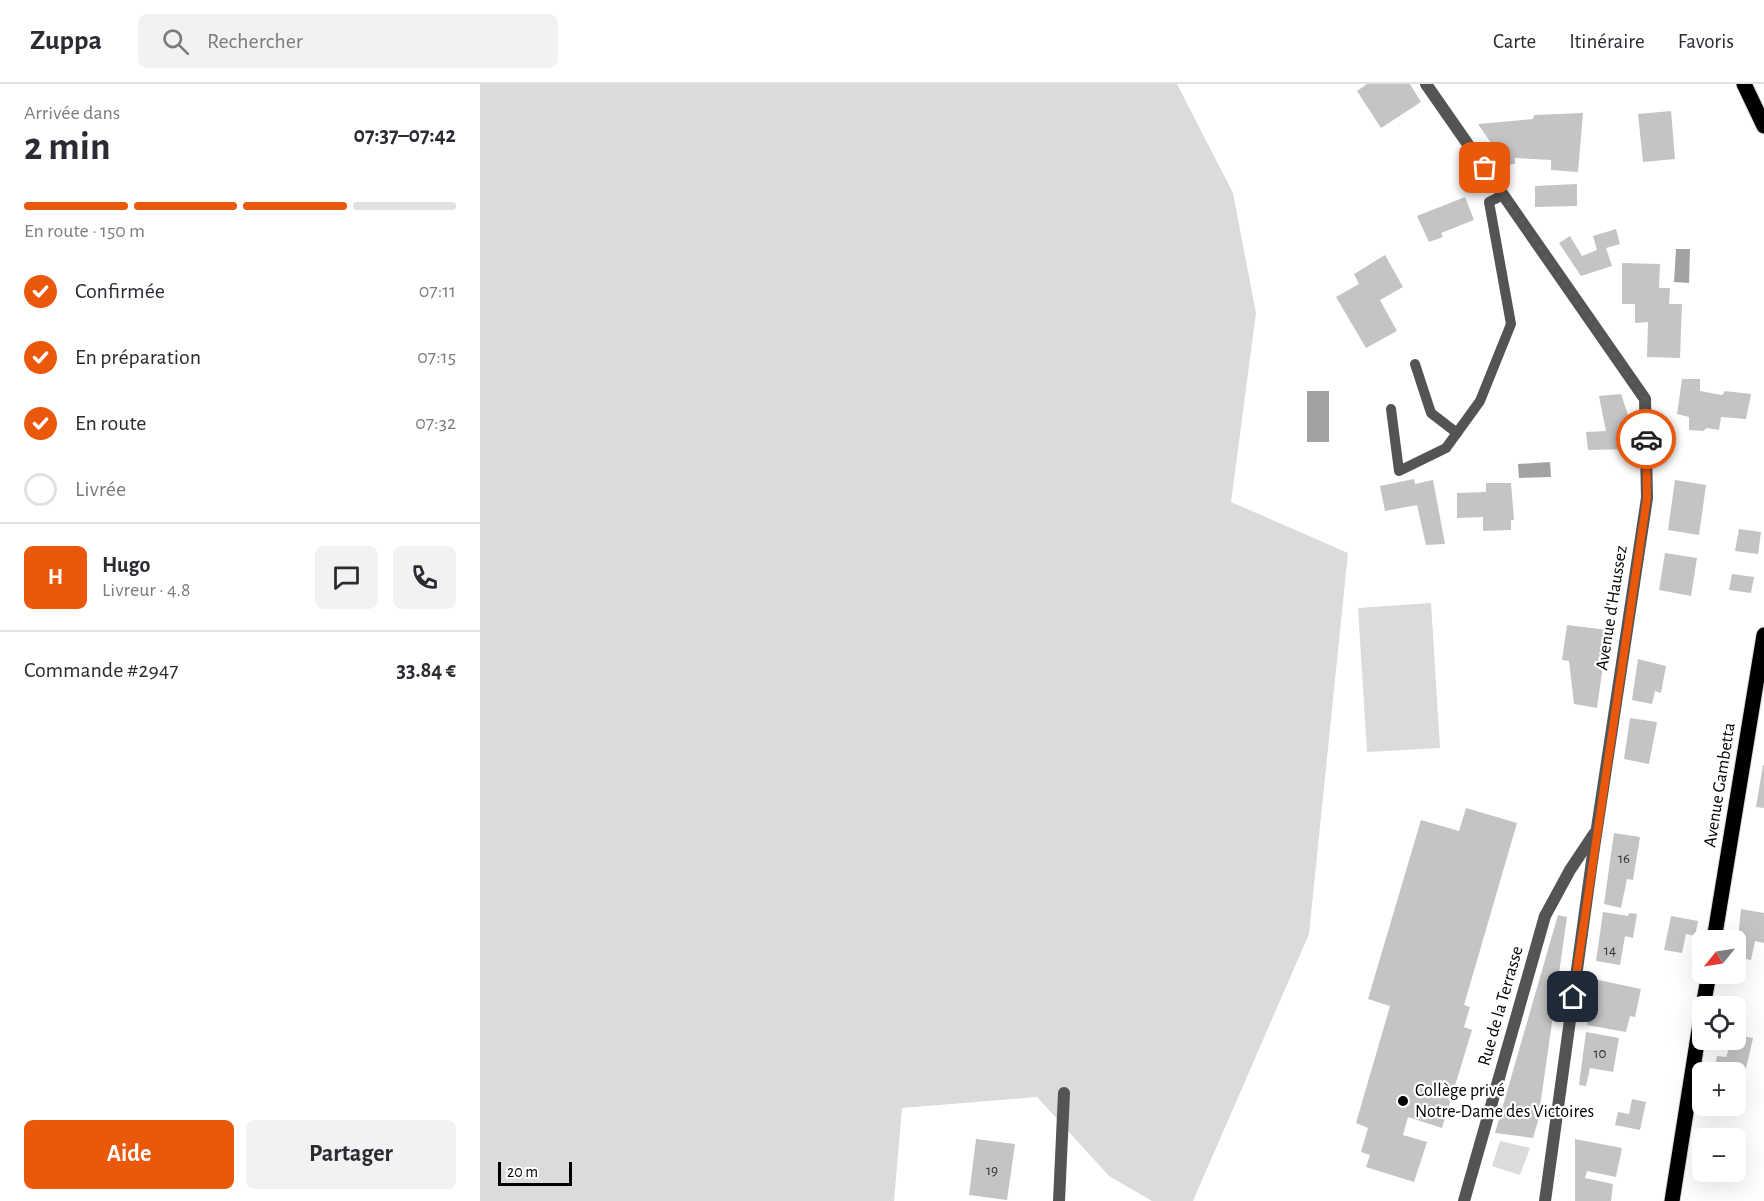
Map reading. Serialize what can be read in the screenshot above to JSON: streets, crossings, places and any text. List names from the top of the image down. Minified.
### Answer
{"streets":{"main road":["Avenue Gambetta"],"street":["Avenue d'Haussez","Rue de la Terrasse"]},"crossings":[["Avenue d'Haussez","Rue de la Terrasse"]],"places":["Collège privé Notre-Dame des Victoires"],"house_numbers":["16","14","10","19"],"scale_bar":"20 m","north":"bottom left","page":{"header":"Zuppa","search":"Rechercher","nav":["Carte","Itinéraire","Favoris"],"heading":["2 min","Arrivée dans","07:37–07:42"],"panel":["Hugo","Livreur · 4.8","Commande #2947","33.84 €"],"bar":"En route · 150 m","list":[["Confirmée","07:11"],["En préparation","07:15"],["En route","07:32"],"Livrée"],"round":"H","map_buttons":["+","−"],"buttons":["Aide","Partager"],"scale":"20 m"}}
